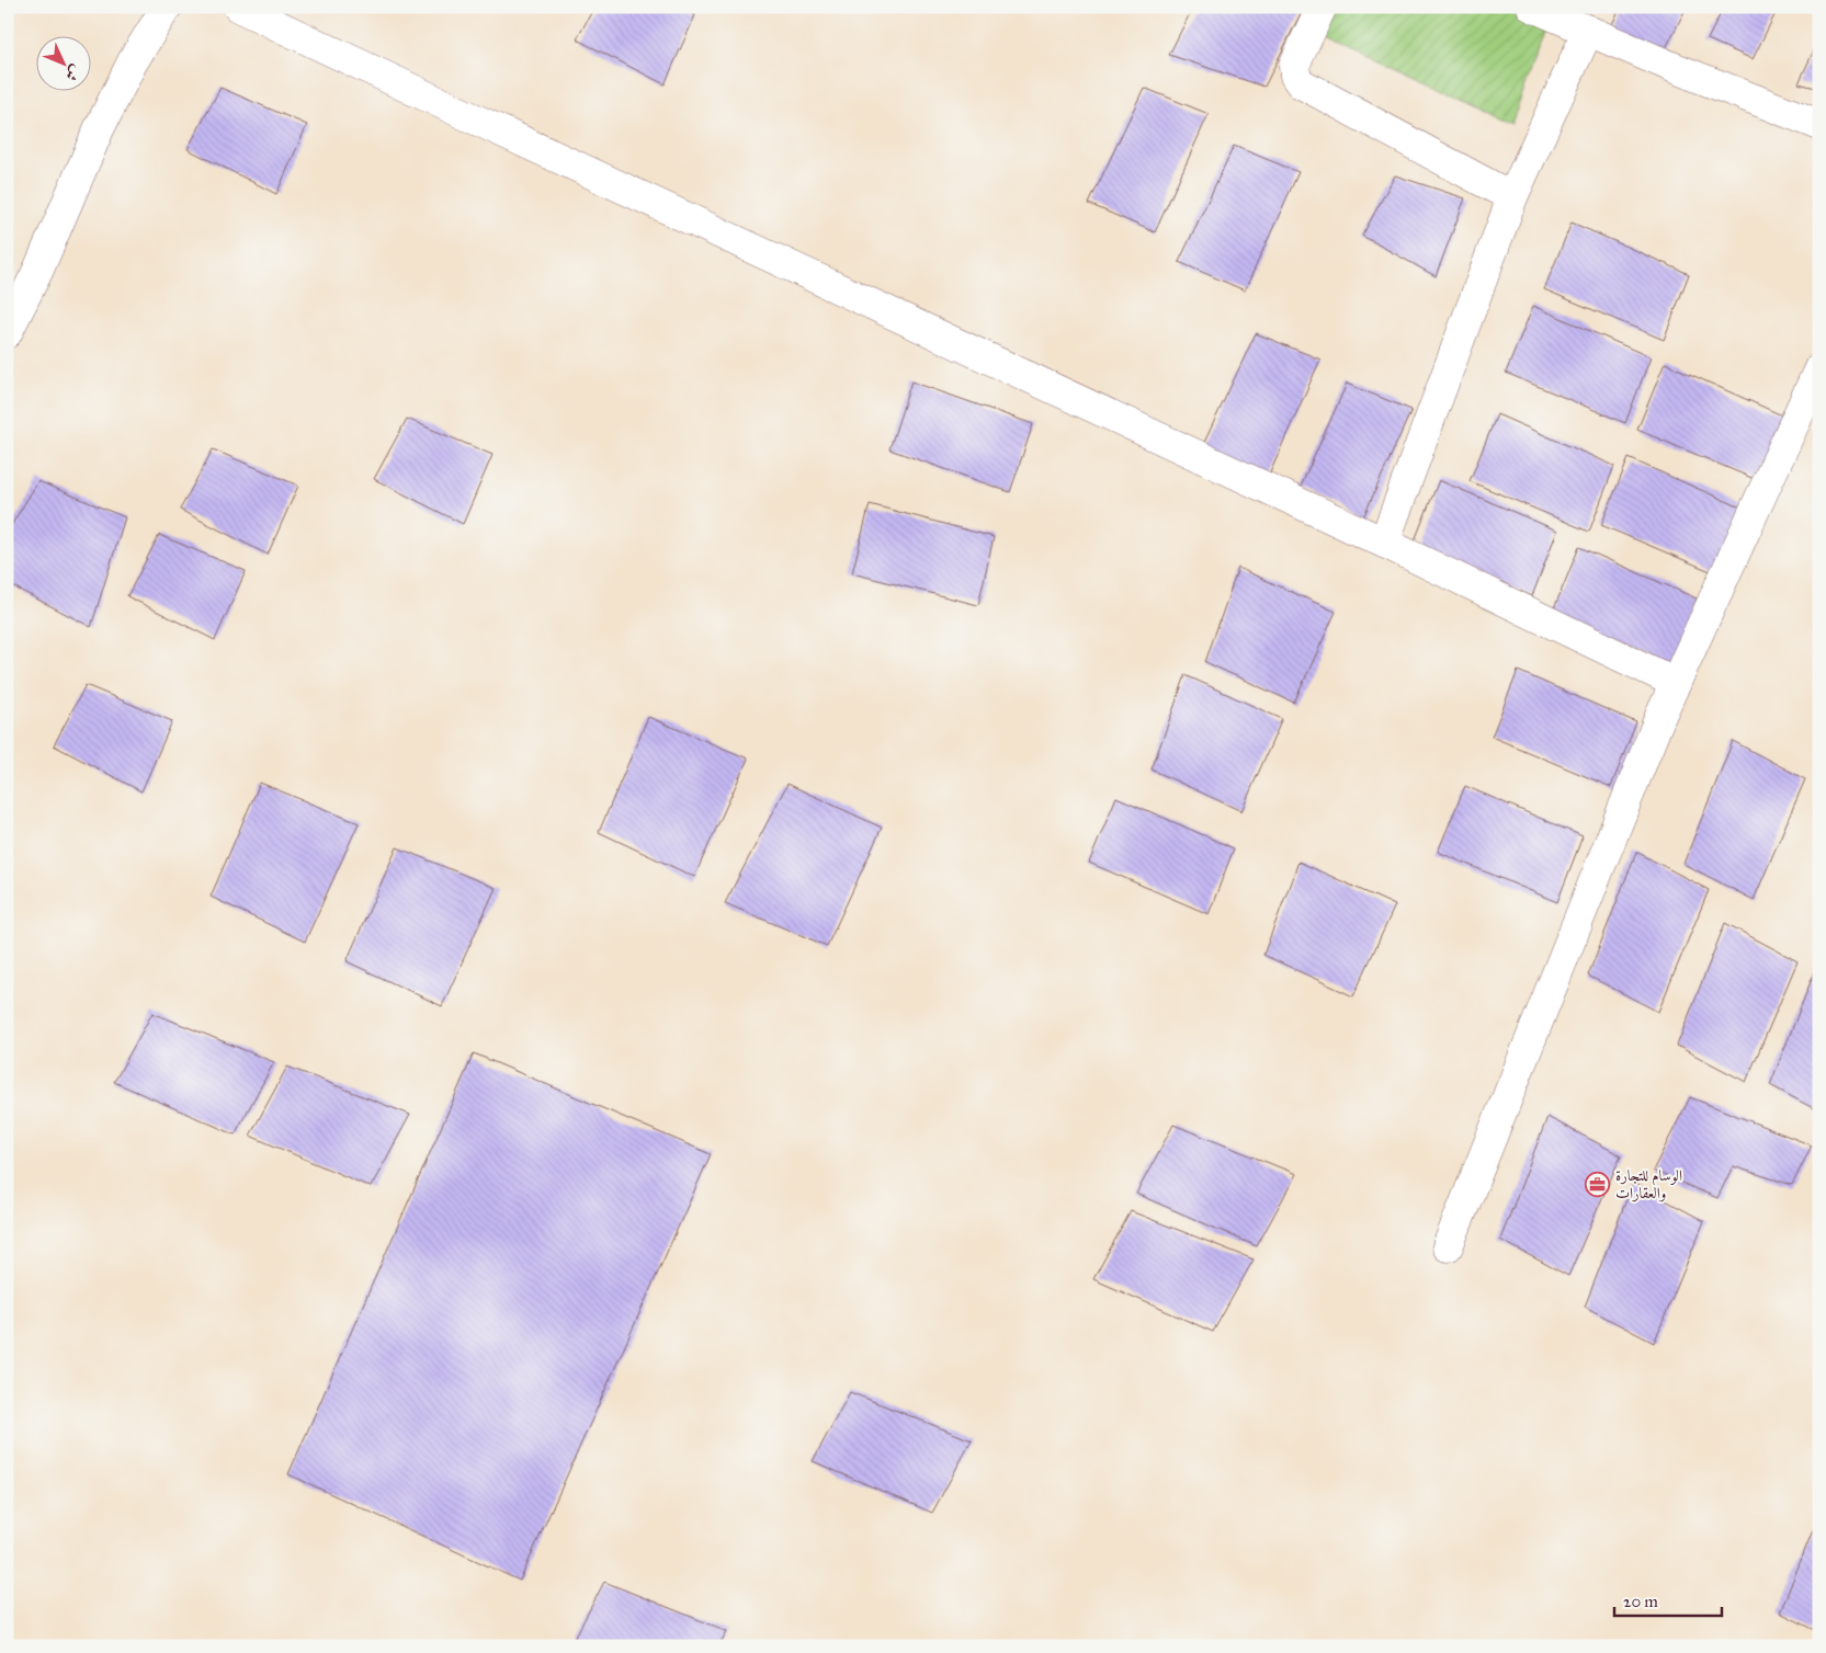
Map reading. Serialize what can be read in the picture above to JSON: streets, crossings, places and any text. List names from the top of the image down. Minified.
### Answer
{"places":{"office":["الوسام للتجارة والعقارات"]},"scale_bar":"20 m","north":"bottom right"}
